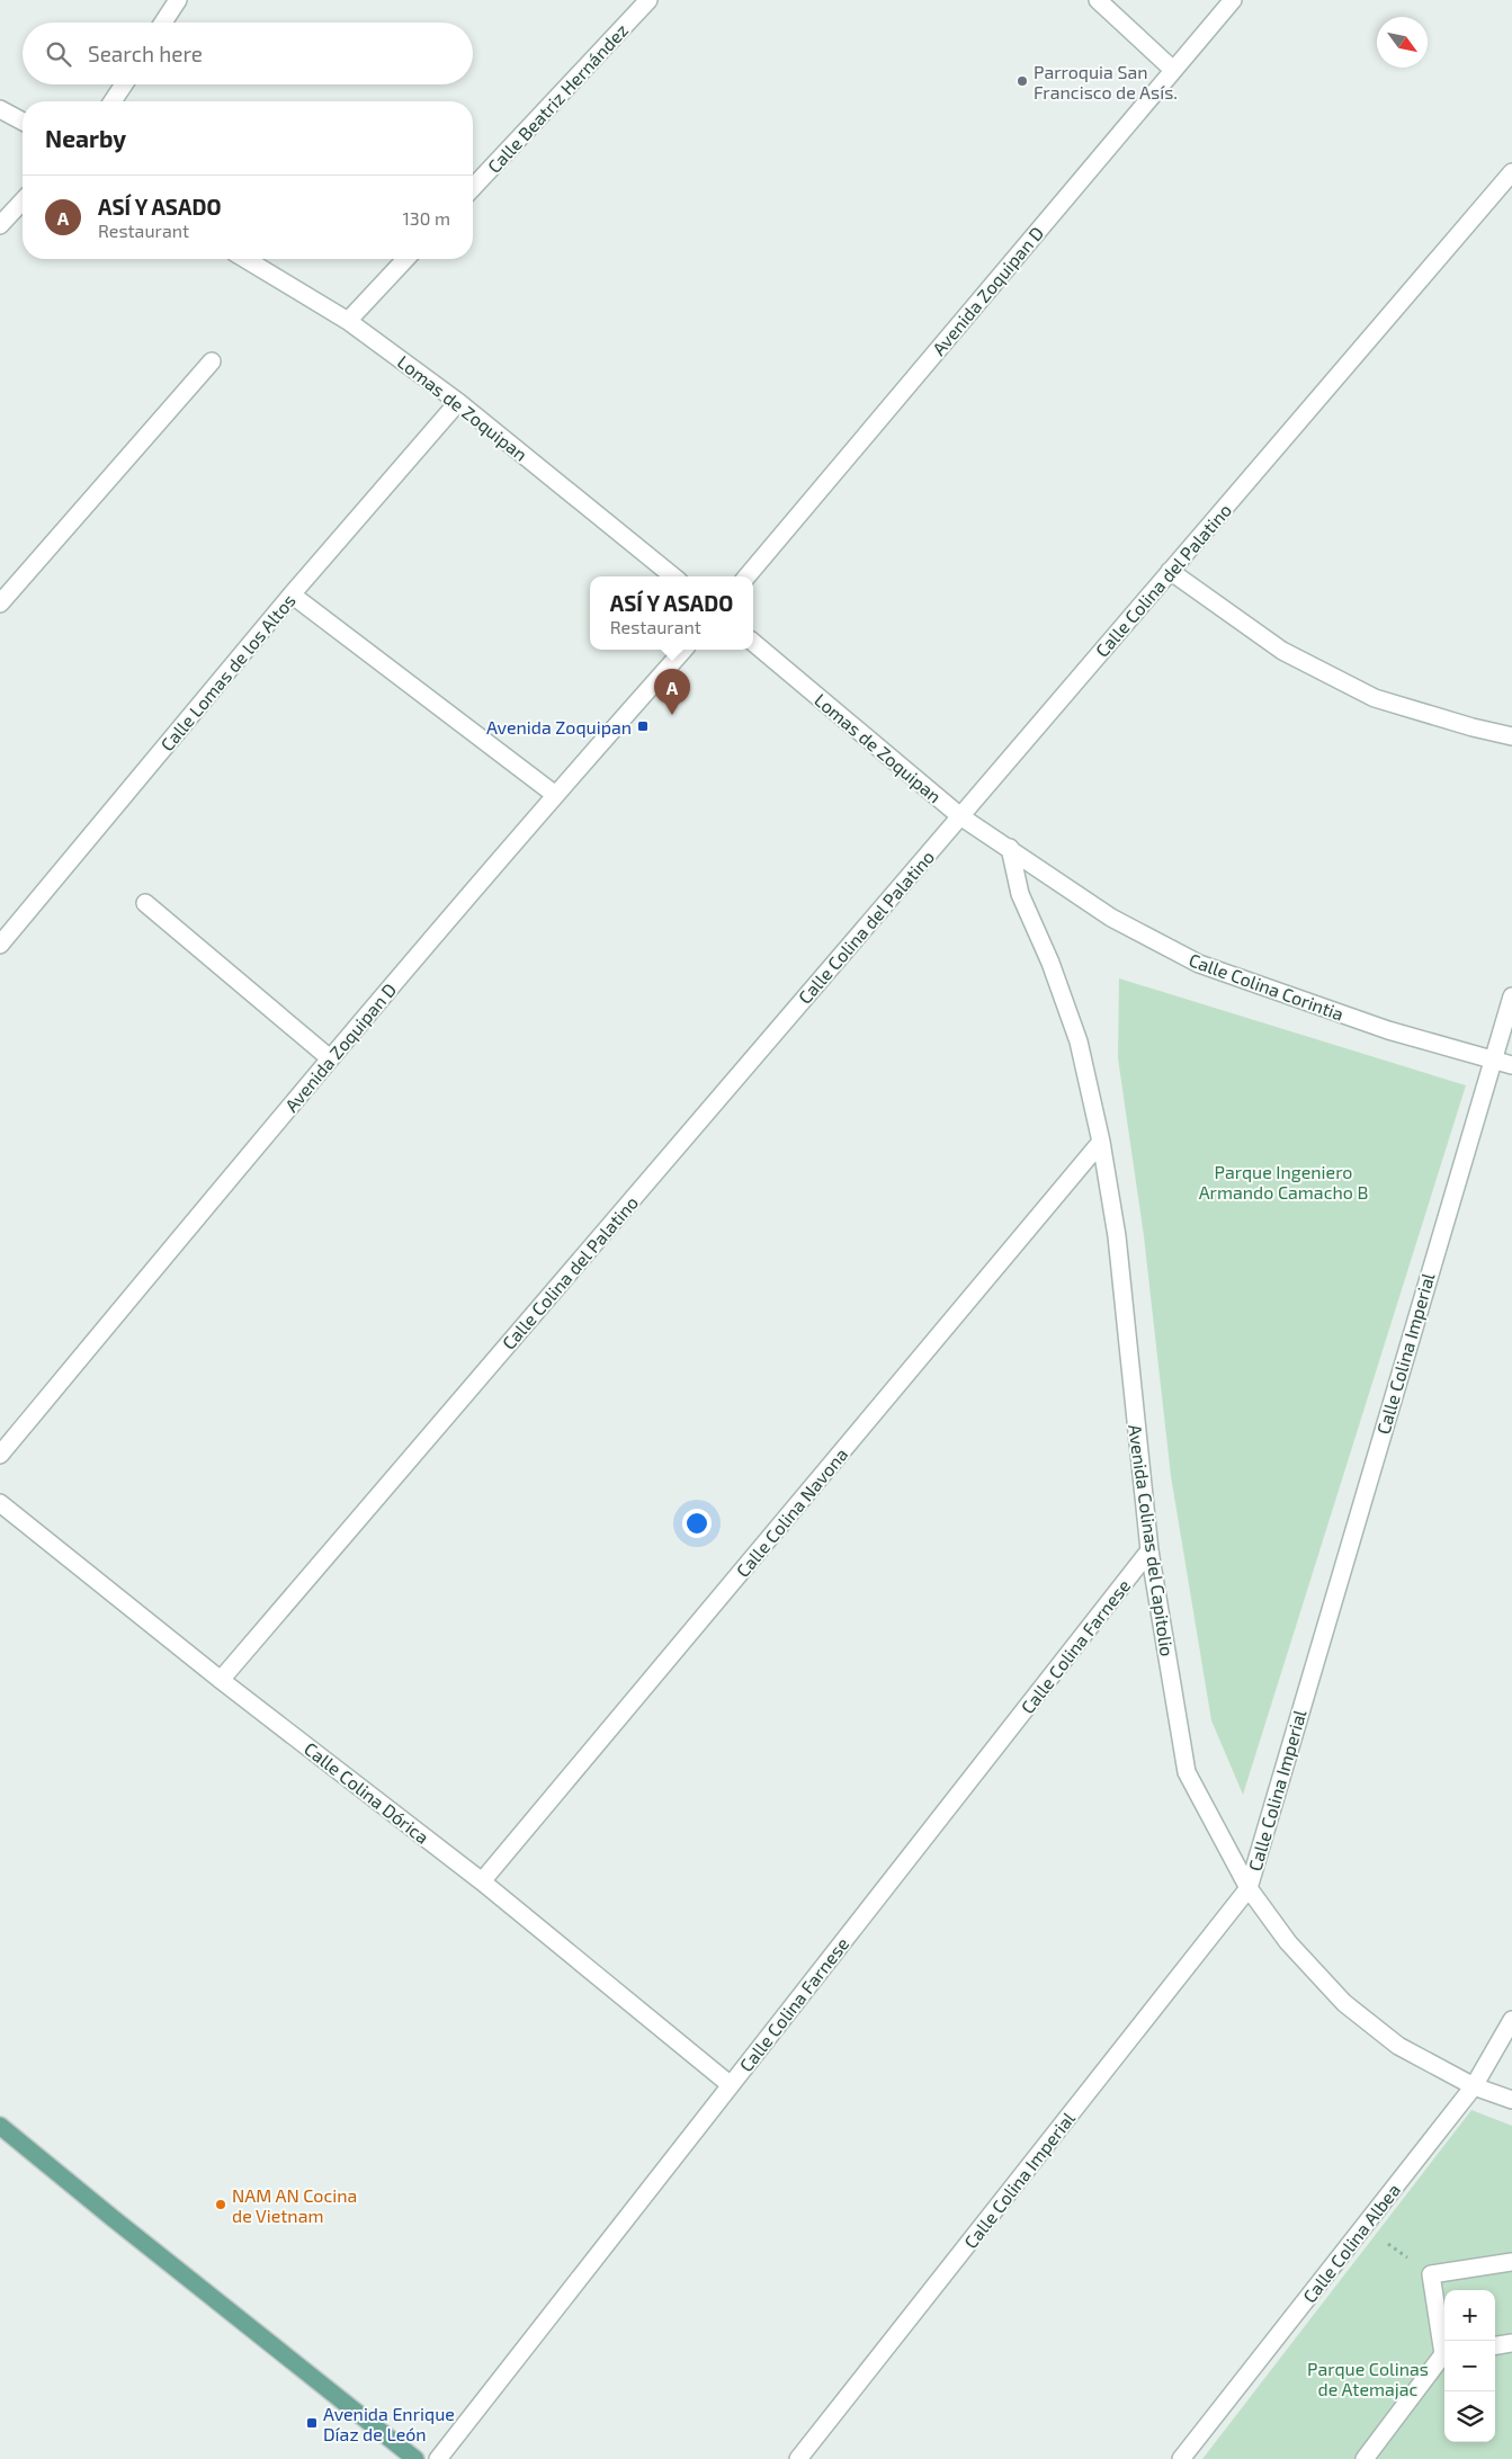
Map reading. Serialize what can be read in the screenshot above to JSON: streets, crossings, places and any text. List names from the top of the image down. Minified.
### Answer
{"streets":{"street":["Calle Beatriz Hernández","Avenida Zoquipan D","Lomas de Zoquipan","Calle Colina del Palatino","Calle Lomas de los Altos","Calle Colina Corintia","Calle Colina Imperial","Calle Colina Navona","Avenida Colinas del Capitolio","Calle Colina Farnese","Calle Colina Dórica","Calle Colina Albea"]},"crossings":[["Lomas de Zoquipan","Calle Colina del Palatino"],["Lomas de Zoquipan","Calle Lomas de los Altos"],["Lomas de Zoquipan","Calle Colina Corintia"],["Lomas de Zoquipan","Avenida Colinas del Capitolio"],["Calle Colina del Palatino","Calle Colina Dórica"],["Calle Colina Corintia","Calle Colina Imperial"],["Calle Colina Corintia","Avenida Colinas del Capitolio"],["Calle Colina Imperial","Avenida Colinas del Capitolio"],["Calle Colina Navona","Avenida Colinas del Capitolio"],["Calle Colina Navona","Calle Colina Dórica"],["Avenida Colinas del Capitolio","Calle Colina Farnese"],["Avenida Colinas del Capitolio","Calle Colina Albea"],["Calle Colina Farnese","Calle Colina Dórica"]],"parks":["Parque Ingeniero Armando Camacho B","Parque Colinas de Atemajac"],"places":{"other":["Parroquia San Francisco de Asís.","NAM AN Cocina de Vietnam"],"transit":["Avenida Zoquipan","Avenida Enrique Díaz de León"]},"north":"bottom right","page":{"search":"Search here","heading":"Nearby","list":[{"mark":"A","name":"ASÍ Y ASADO","note":"Restaurant","value":"130 m"}],"popup":["ASÍ Y ASADO","Restaurant"],"pins":"A","map_buttons":["+","−"]}}
